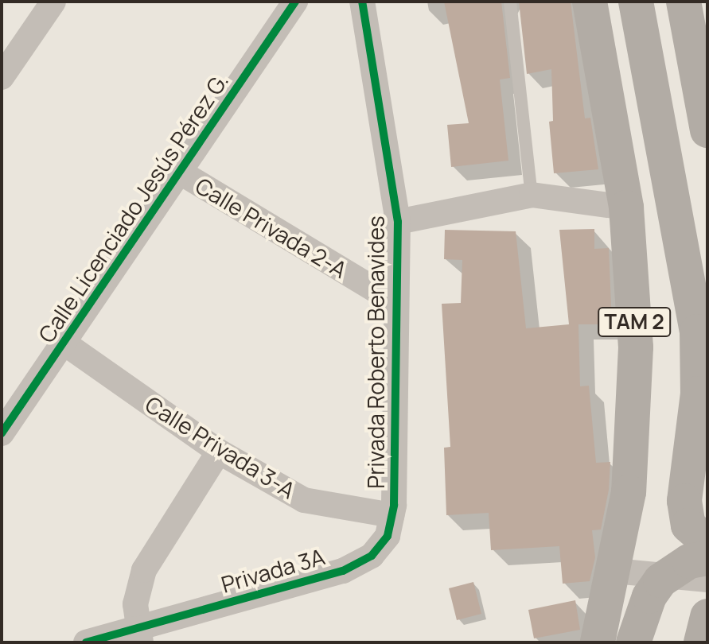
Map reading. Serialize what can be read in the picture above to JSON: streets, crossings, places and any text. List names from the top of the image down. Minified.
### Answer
{"streets":{"main road":["TAM 2"],"street":["Calle Licenciado Jesús Pérez G.","Calle Privada 2-A","Privada Roberto Benavides","Calle Privada 3-A","Privada 3A"]},"crossings":[["Calle Licenciado Jesús Pérez G.","Calle Privada 2-A"],["Calle Licenciado Jesús Pérez G.","Calle Privada 3-A"],["Calle Privada 2-A","Privada Roberto Benavides"],["Privada Roberto Benavides","Calle Privada 3-A"],["Privada Roberto Benavides","Privada 3A"],["Calle Privada 3-A","Privada 3A"]]}
